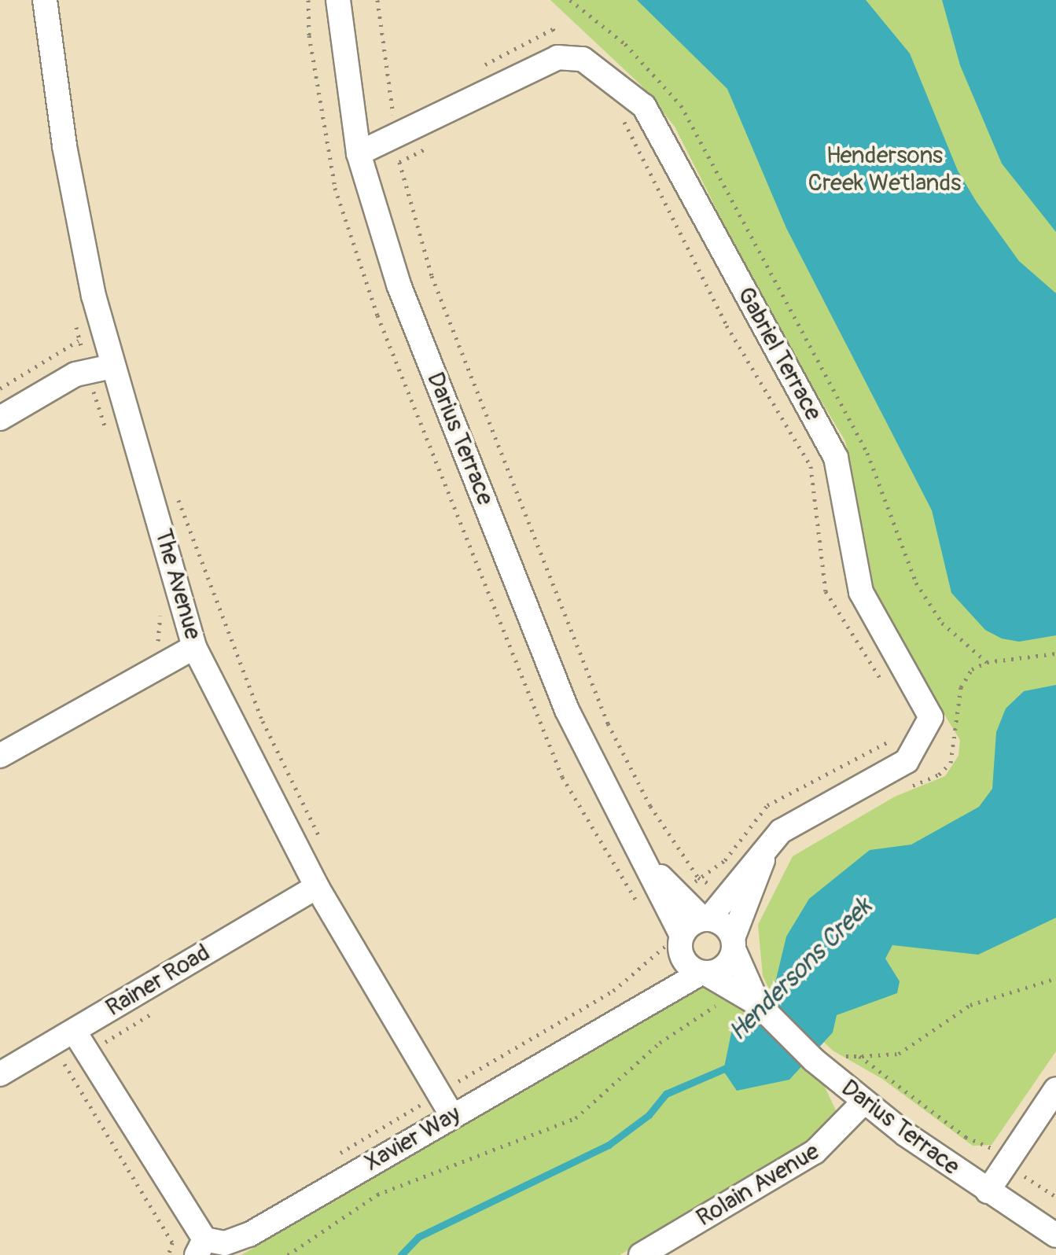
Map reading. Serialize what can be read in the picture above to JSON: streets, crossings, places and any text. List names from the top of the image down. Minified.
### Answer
{"streets":{"street":["Gabriel Terrace","Darius Terrace","The Avenue","Rainer Road","Xavier Way","Rolain Avenue"]},"crossings":[["Gabriel Terrace","Darius Terrace"],["Gabriel Terrace","Xavier Way"],["Darius Terrace","Xavier Way"],["Darius Terrace","Rolain Avenue"],["The Avenue","Rainer Road"],["The Avenue","Xavier Way"]],"water":["Hendersons Creek"],"parks":["Hendersons Creek Wetlands"]}
